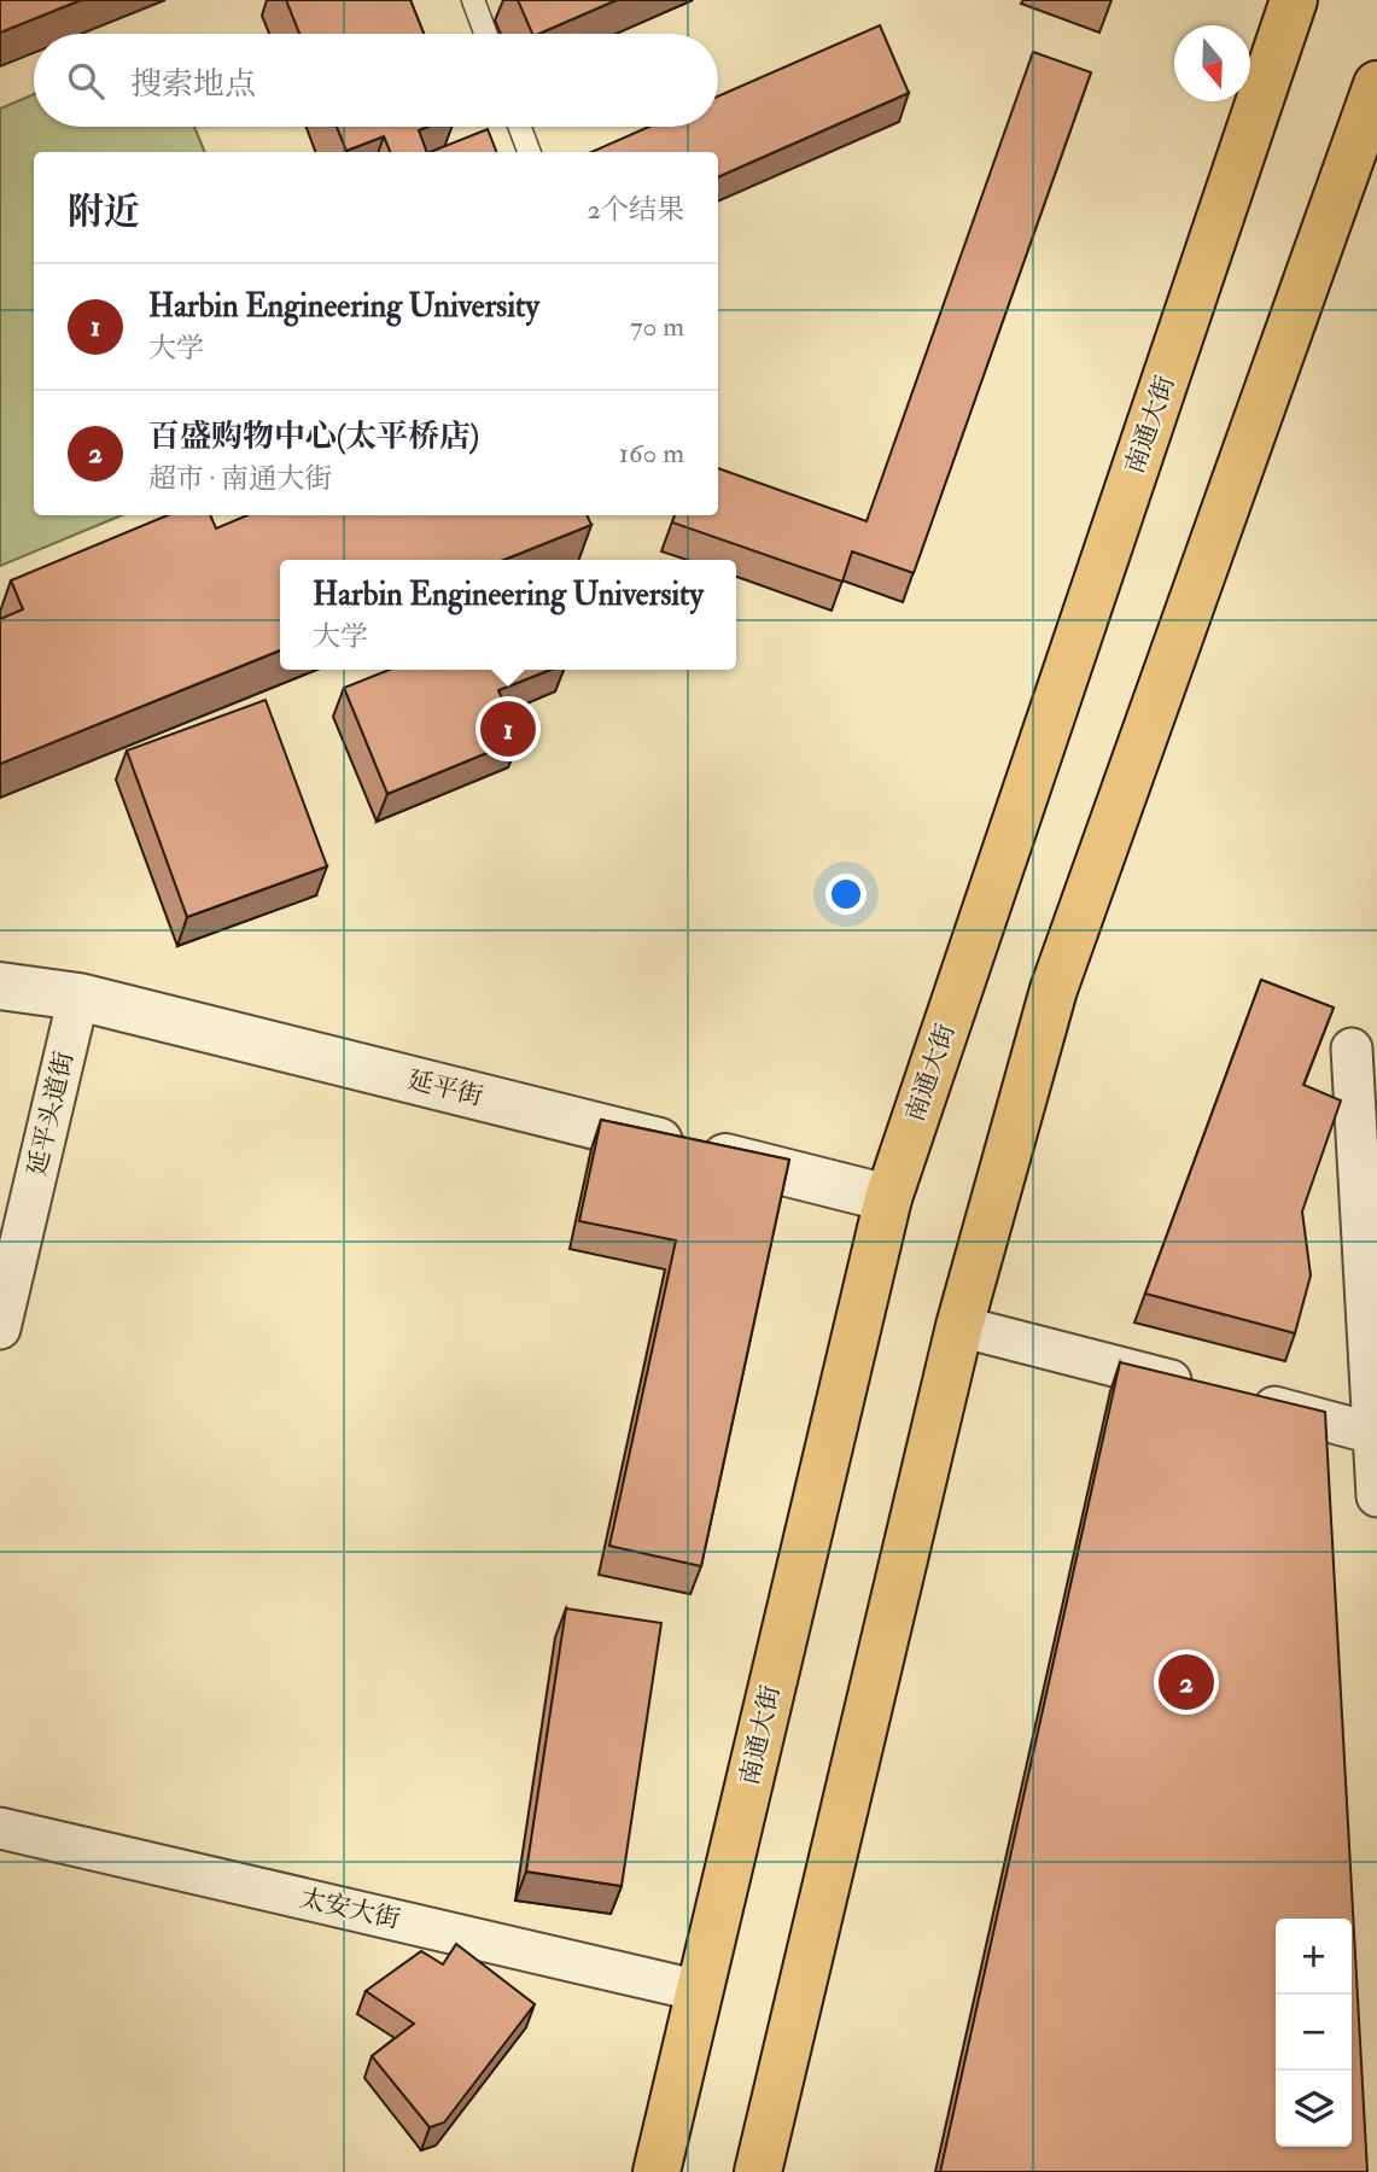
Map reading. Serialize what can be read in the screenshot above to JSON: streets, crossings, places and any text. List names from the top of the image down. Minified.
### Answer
{"streets":{"highway":["南通大街"],"street":["延平街","延平头道街","太安大街"]},"crossings":[["南通大街","延平街"],["南通大街","太安大街"],["延平街","延平头道街"]],"north":"bottom","page":{"search":"搜索地点","heading":["附近","2个结果"],"list":[{"mark":"1","name":"Harbin Engineering University","note":"大学","value":"70 m"},{"mark":"2","name":"百盛购物中心(太平桥店)","note":"超市 · 南通大街","value":"160 m"}],"popup":["Harbin Engineering University","大学"],"pins":["1","2"],"map_buttons":["+","−"]}}
